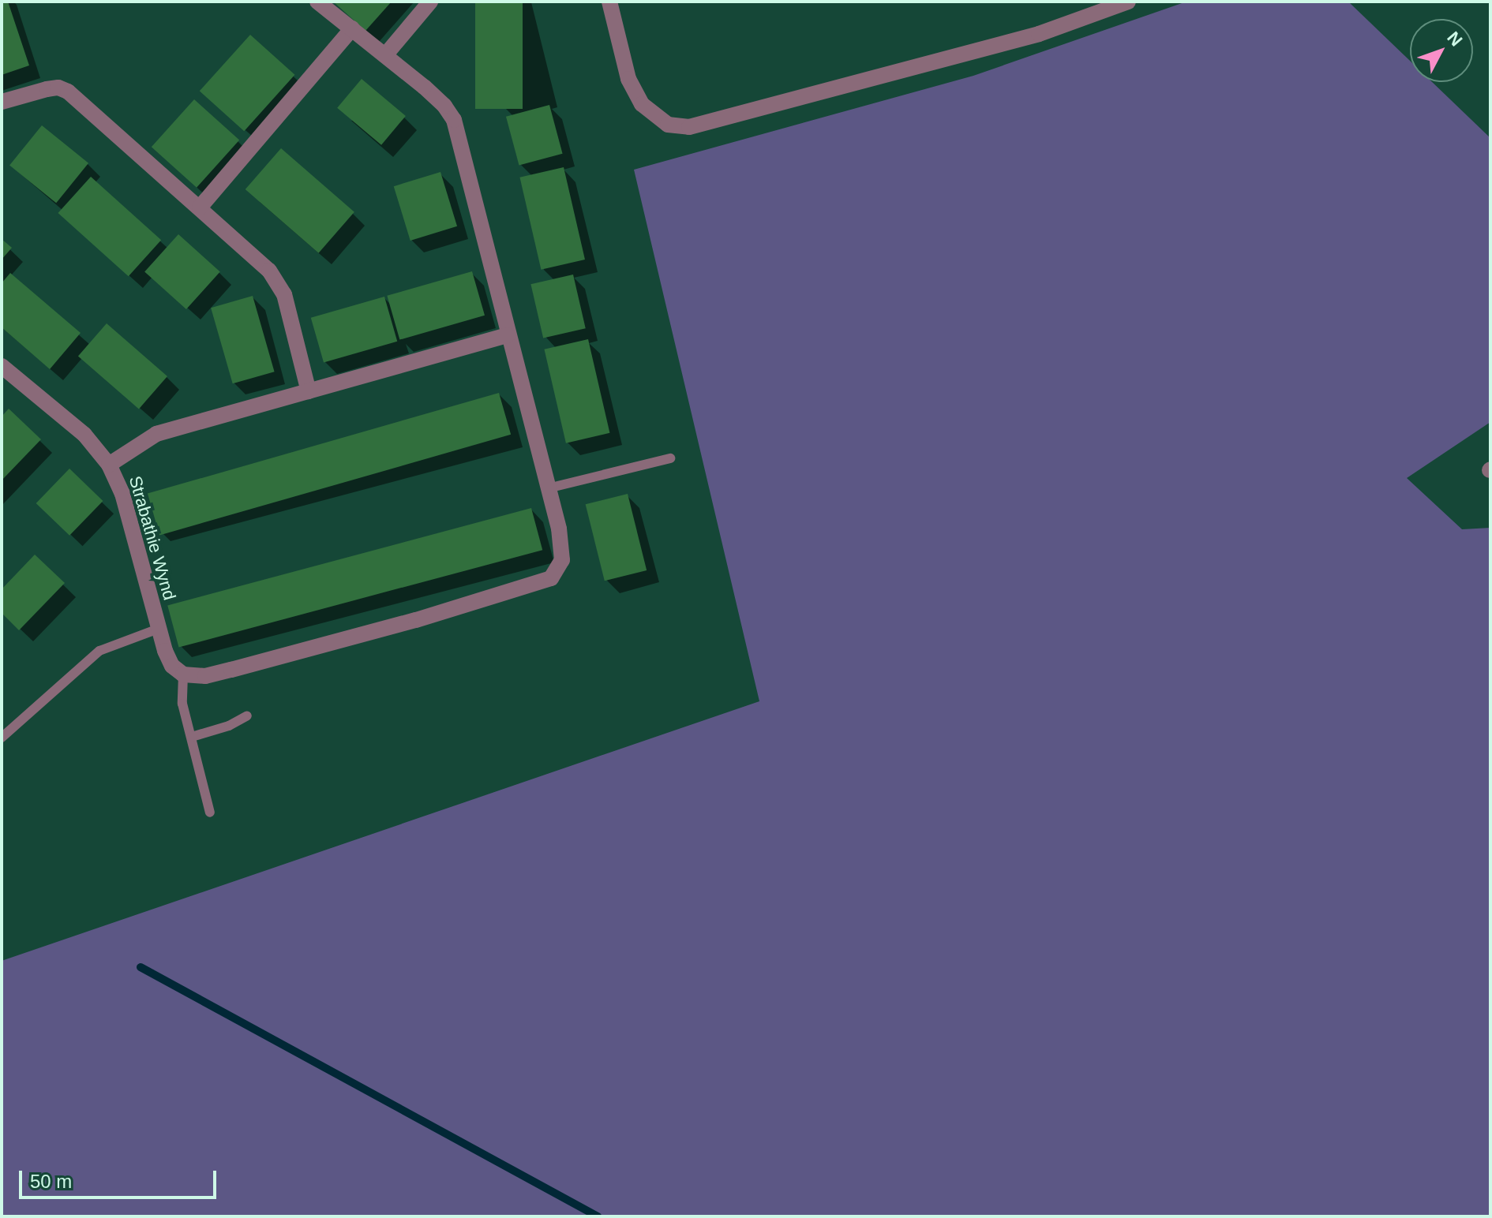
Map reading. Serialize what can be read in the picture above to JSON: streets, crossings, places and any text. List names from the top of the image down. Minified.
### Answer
{"streets":{"street":["Strabathie Wynd"]},"scale_bar":"50 m","north":"top right"}
